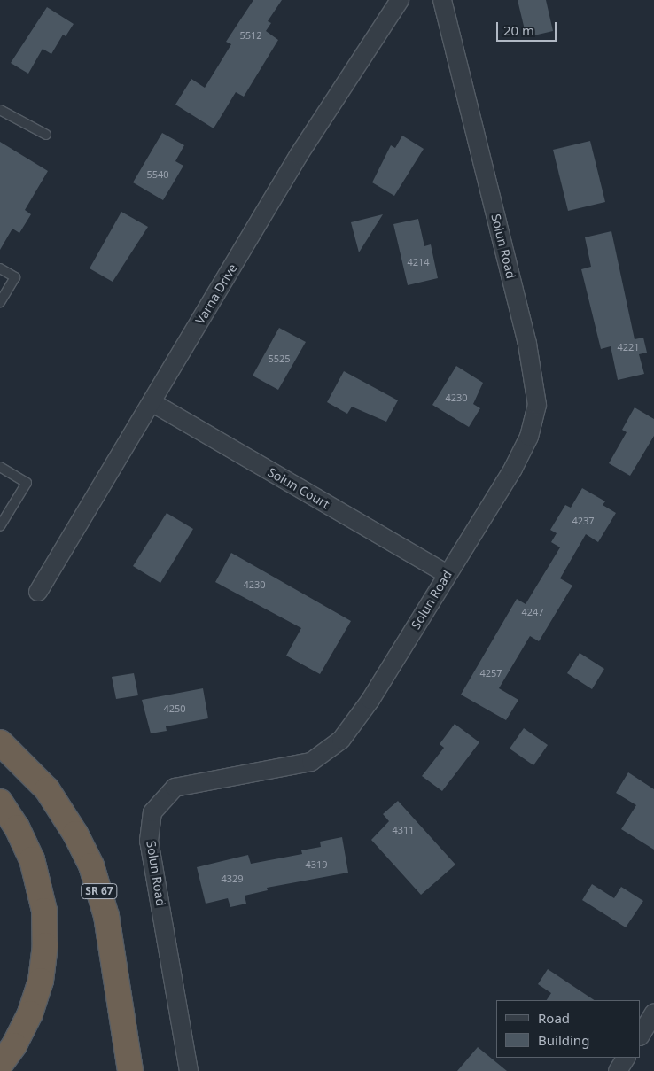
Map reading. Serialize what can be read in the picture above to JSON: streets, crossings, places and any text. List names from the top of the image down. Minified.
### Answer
{"streets":{"highway":["SR 67"],"street":["Solun Road","Varna Drive","Solun Court"]},"crossings":[["Solun Road","Solun Court"],["Varna Drive","Solun Court"]],"house_numbers":["5512","5540","4214","4221","5525","4230","4237","4230","4247","4257","4250","4311","4319","4329"],"legend":["Road","Building"],"scale_bar":"20 m"}
